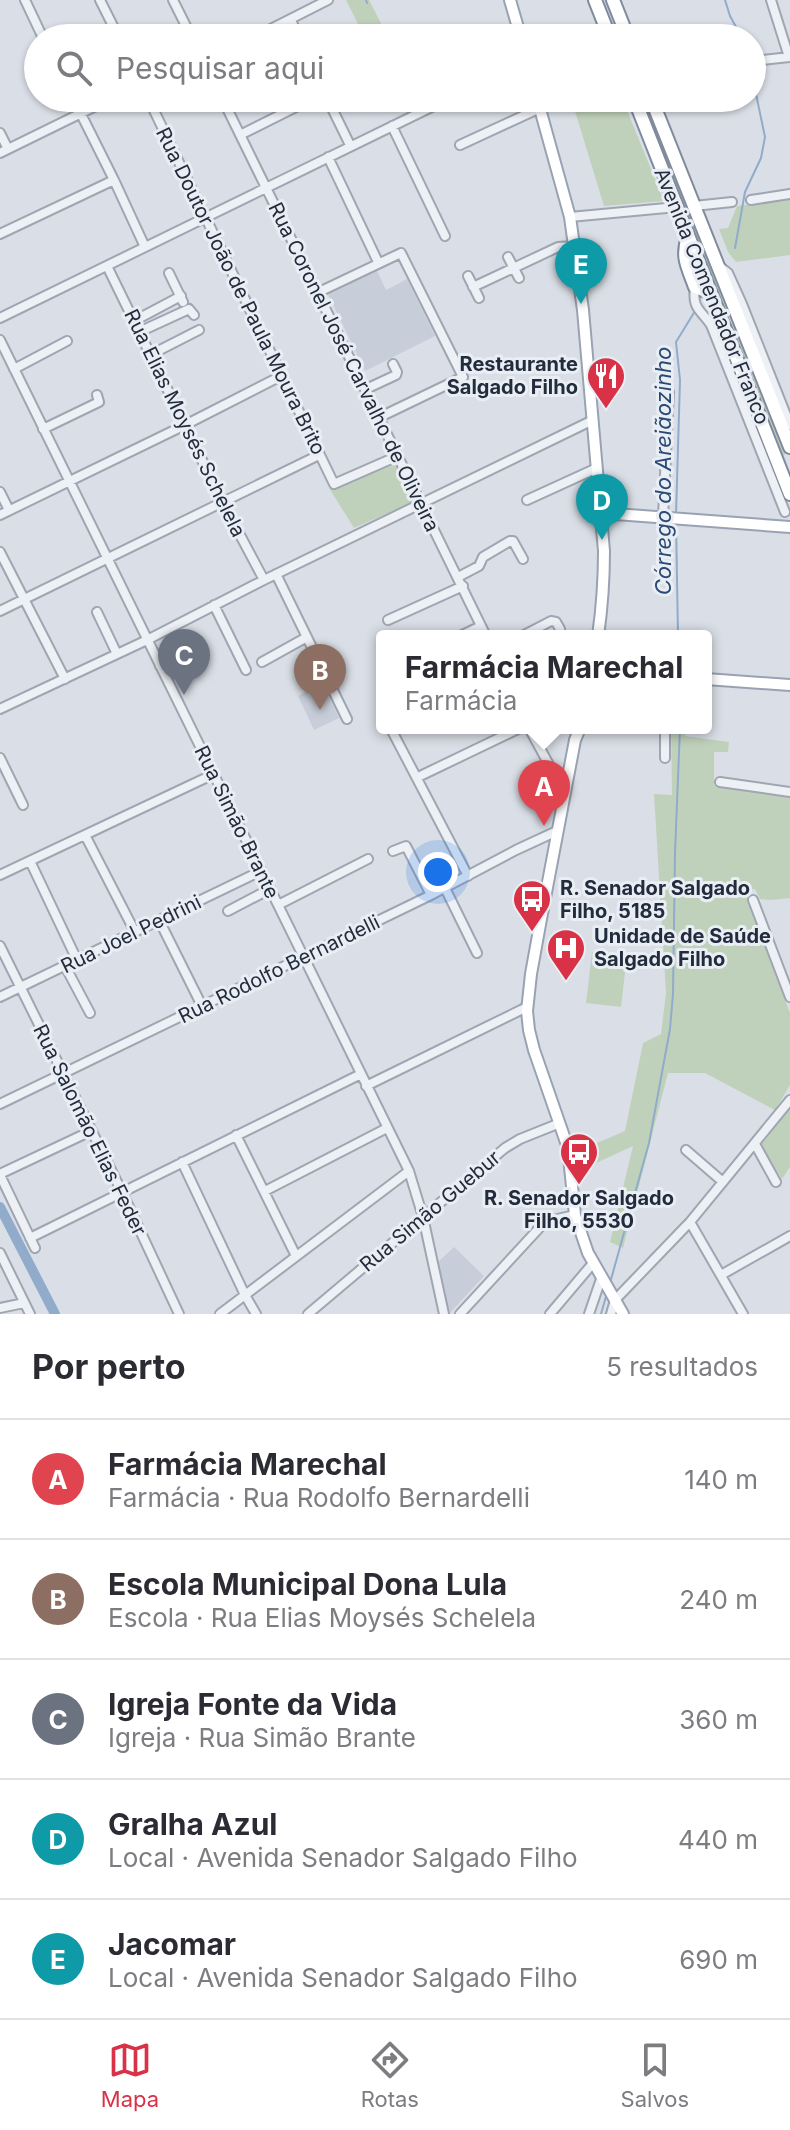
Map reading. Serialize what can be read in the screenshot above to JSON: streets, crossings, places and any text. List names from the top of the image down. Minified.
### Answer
{"streets":{"highway":["Avenida Comendador Franco"],"street":["Rua Doutor João de Paula Moura Brito","Rua Coronel José Carvalho de Oliveira","Rua Elias Moysés Schelela","Rua Simão Brante","Rua Joel Pedrini","Rua Rodolfo Bernardelli","Rua Salomão Elias Feder","Rua Simão Guebur"]},"crossings":[["Rua Doutor João de Paula Moura Brito","Rua Coronel José Carvalho de Oliveira"],["Rua Simão Brante","Rua Joel Pedrini"],["Rua Simão Brante","Rua Rodolfo Bernardelli"],["Rua Simão Brante","Rua Simão Guebur"],["Rua Joel Pedrini","Rua Salomão Elias Feder"],["Rua Rodolfo Bernardelli","Rua Salomão Elias Feder"]],"water":["Córrego do Areiãozinho"],"places":{"restaurant":["Restaurante Salgado Filho"],"bus stop":["R. Senador Salgado Filho, 5185","R. Senador Salgado Filho, 5530"],"hospital":["Unidade de Saúde Salgado Filho"]},"page":{"search":"Pesquisar aqui","pins":["E","D","C","B","A"],"popup":["Farmácia Marechal","Farmácia"],"heading":["Por perto","5 resultados"],"list":[{"mark":"A","name":"Farmácia Marechal","note":"Farmácia · Rua Rodolfo Bernardelli","value":"140 m"},{"mark":"B","name":"Escola Municipal Dona Lula","note":"Escola · Rua Elias Moysés Schelela","value":"240 m"},{"mark":"C","name":"Igreja Fonte da Vida","note":"Igreja · Rua Simão Brante","value":"360 m"},{"mark":"D","name":"Gralha Azul","note":"Local · Avenida Senador Salgado Filho","value":"440 m"},{"mark":"E","name":"Jacomar","note":"Local · Avenida Senador Salgado Filho","value":"690 m"}],"nav":["Mapa","Rotas","Salvos"]}}
